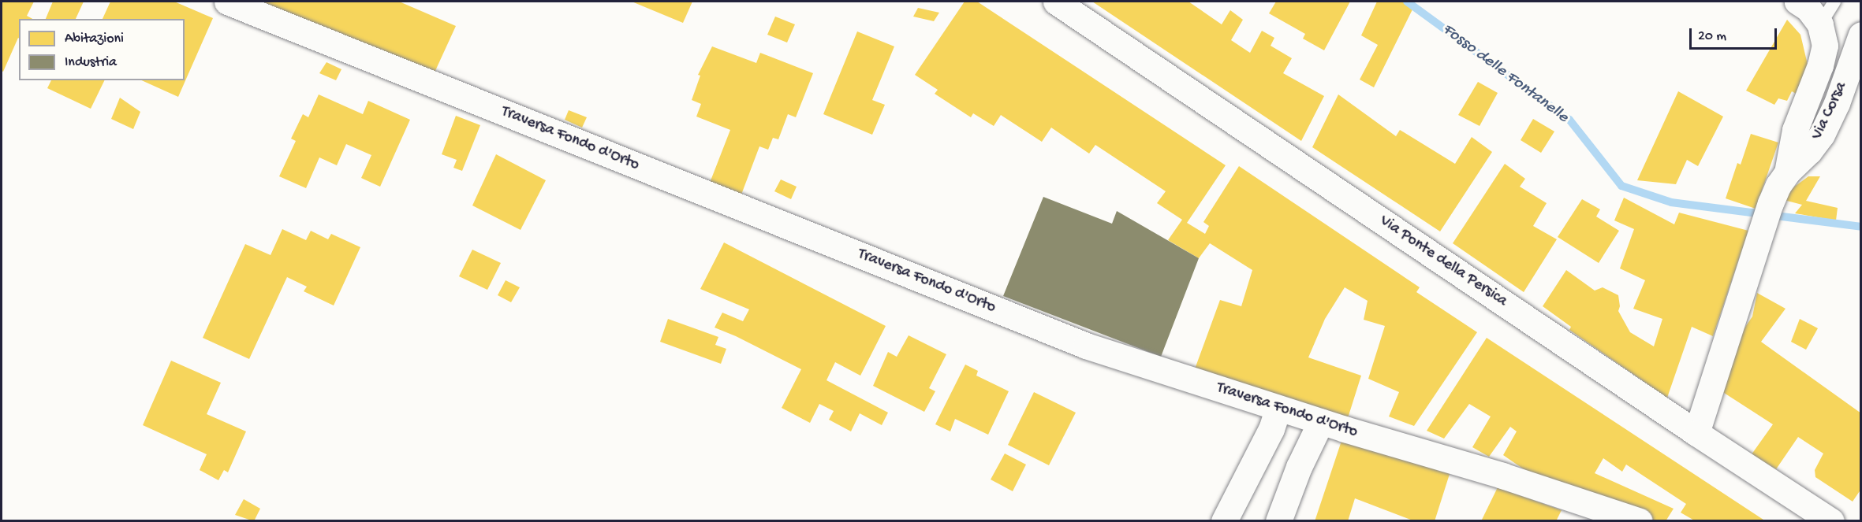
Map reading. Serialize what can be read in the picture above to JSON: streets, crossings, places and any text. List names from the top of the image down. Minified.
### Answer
{"streets":{"street":["Via Corsa","Traversa Fondo d'Orto","Via Ponte della Persica"]},"crossings":[["Via Corsa","Via Ponte della Persica"]],"water":["Fosso delle Fontanelle"],"legend":["Abitazioni","Industria"],"scale_bar":"20 m"}
